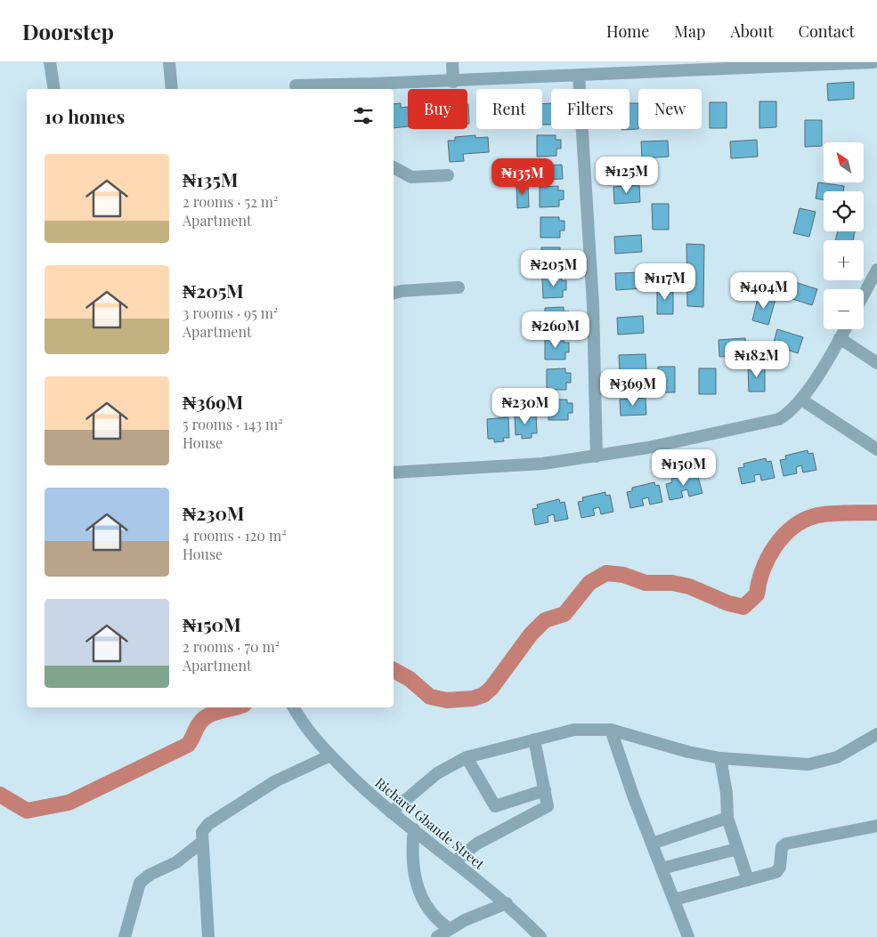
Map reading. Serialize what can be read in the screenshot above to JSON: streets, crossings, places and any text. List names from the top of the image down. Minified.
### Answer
{"streets":{"street":["Richard Gbande Street"]},"north":"top left","page":{"header":"Doorstep","nav":["Home","Map","About","Contact"],"chip":["Buy","Rent","Filters","New"],"heading":"10 homes","map_buttons":["+","−"],"list":[{"name":"₦135M","note":"2 rooms · 52 m² · Apartment"},{"name":"₦205M","note":"3 rooms · 95 m² · Apartment"},{"name":"₦369M","note":"5 rooms · 143 m² · House"},{"name":"₦230M","note":"4 rooms · 120 m² · House"},{"name":"₦150M","note":"2 rooms · 70 m² · Apartment"}],"price":["₦125M","₦135M","₦205M","₦117M","₦404M","₦260M","₦182M","₦369M","₦230M","₦150M"]}}
